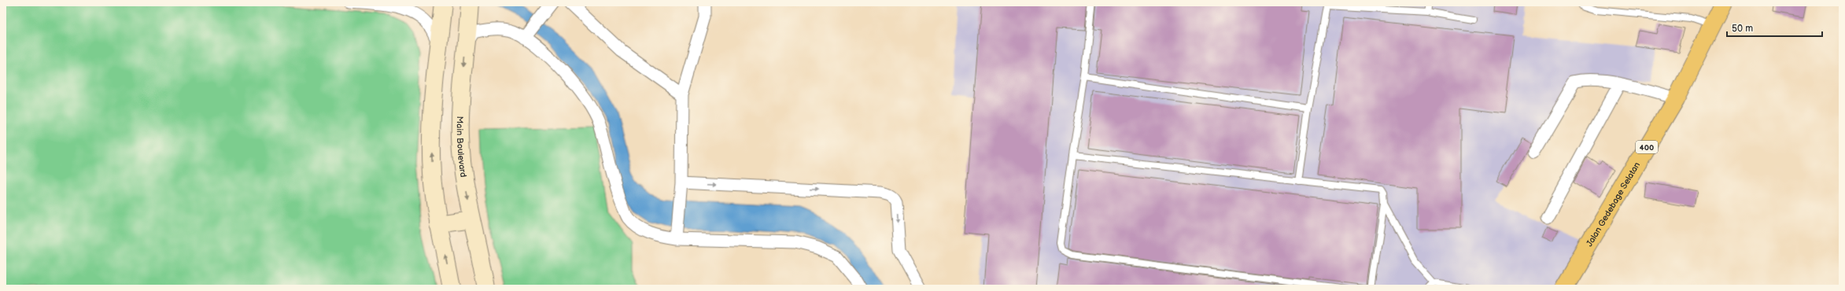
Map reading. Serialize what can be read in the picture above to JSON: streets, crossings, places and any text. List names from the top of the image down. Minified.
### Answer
{"streets":{"main road":["Main Boulevard","400","Jalan Gedebage Selatan"]},"scale_bar":"50 m"}
